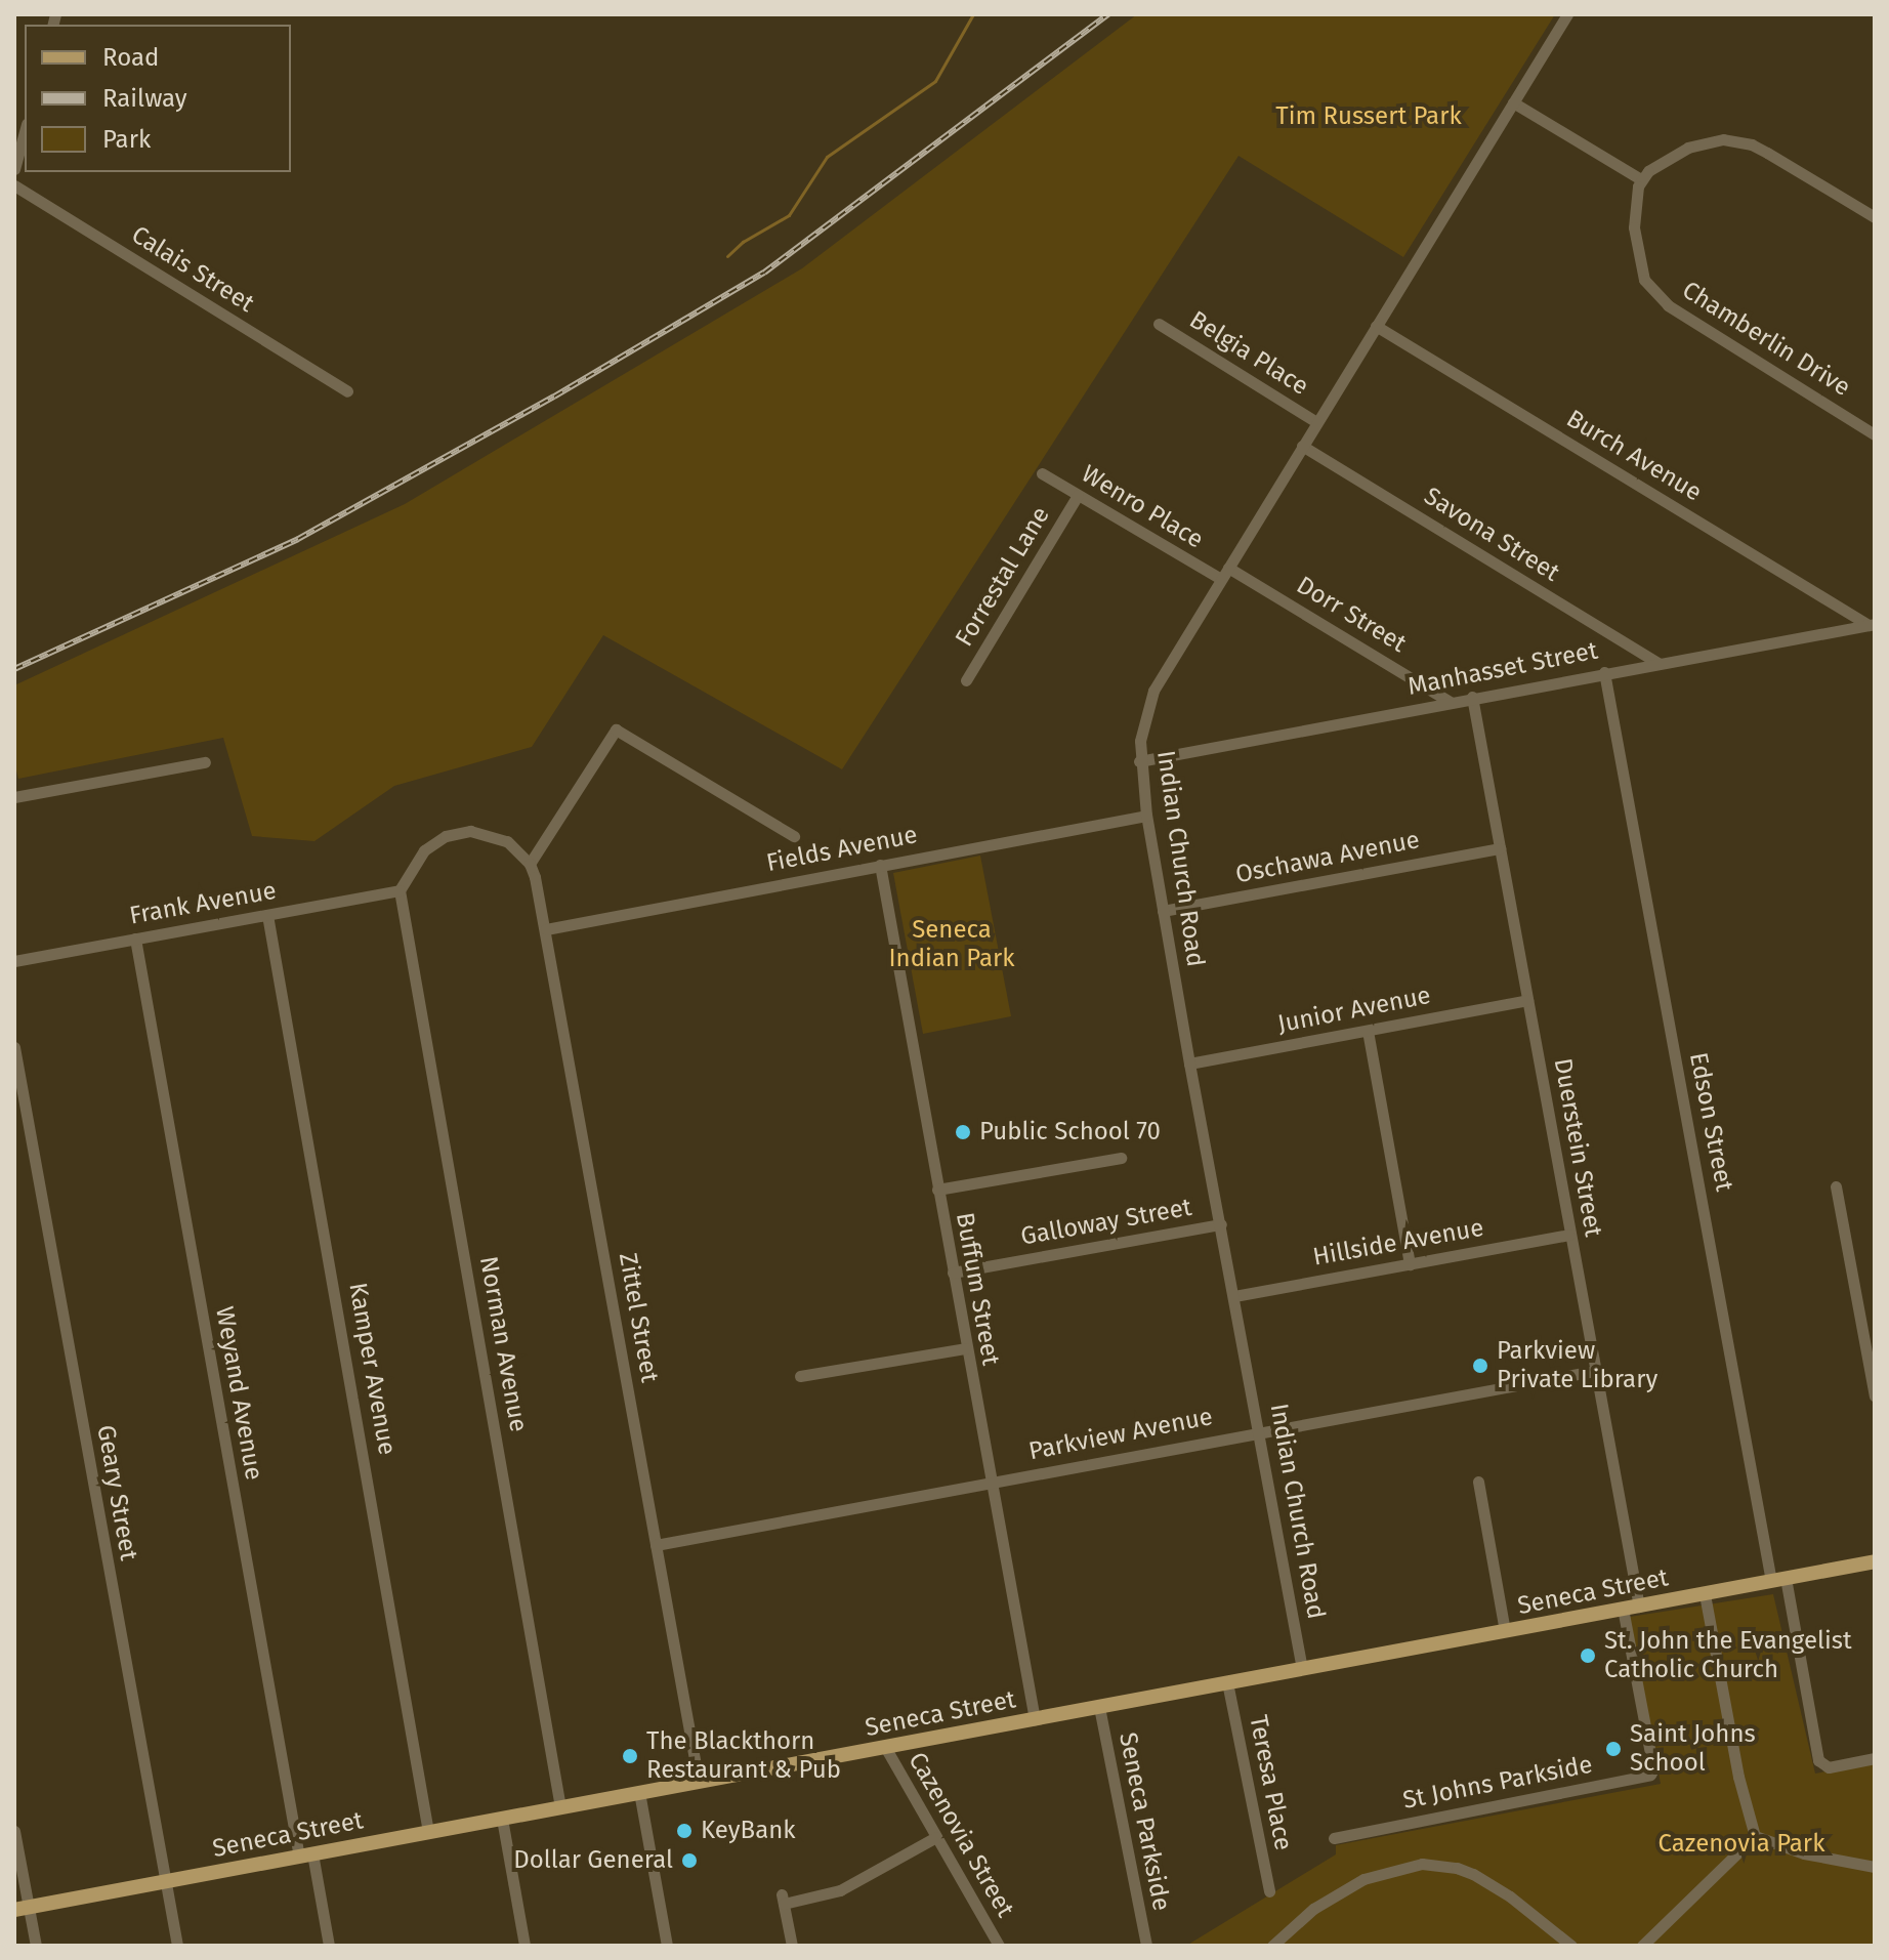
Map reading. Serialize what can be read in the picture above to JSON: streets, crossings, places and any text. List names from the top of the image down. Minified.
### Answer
{"streets":{"main road":["Seneca Street"],"street":["Calais Street","Chamberlin Drive","Belgia Place","Burch Avenue","Wenro Place","Savona Street","Forrestal Lane","Dorr Street","Manhasset Street","Fields Avenue","Oschawa Avenue","Indian Church Road","Frank Avenue","Junior Avenue","Edson Street","Duerstein Street","Galloway Street","Hillside Avenue","Buffum Street","Zittel Street","Norman Avenue","Kamper Avenue","Weyand Avenue","Parkview Avenue","Geary Street","Teresa Place","St Johns Parkside","Seneca Parkside","Cazenovia Street"]},"crossings":[["Belgia Place","Indian Church Road"],["Burch Avenue","Manhasset Street"],["Burch Avenue","Indian Church Road"],["Wenro Place","Forrestal Lane"],["Wenro Place","Indian Church Road"],["Savona Street","Manhasset Street"],["Savona Street","Indian Church Road"],["Dorr Street","Manhasset Street"],["Dorr Street","Indian Church Road"],["Manhasset Street","Indian Church Road"],["Manhasset Street","Edson Street"],["Manhasset Street","Duerstein Street"],["Fields Avenue","Indian Church Road"],["Fields Avenue","Buffum Street"],["Fields Avenue","Zittel Street"],["Oschawa Avenue","Indian Church Road"],["Oschawa Avenue","Duerstein Street"],["Indian Church Road","Junior Avenue"],["Indian Church Road","Galloway Street"],["Indian Church Road","Hillside Avenue"],["Indian Church Road","Parkview Avenue"],["Indian Church Road","Seneca Street"],["Frank Avenue","Norman Avenue"],["Frank Avenue","Kamper Avenue"],["Frank Avenue","Weyand Avenue"],["Junior Avenue","Duerstein Street"],["Edson Street","Seneca Street"],["Duerstein Street","Hillside Avenue"],["Duerstein Street","Parkview Avenue"],["Duerstein Street","Seneca Street"],["Duerstein Street","St Johns Parkside"],["Galloway Street","Buffum Street"],["Buffum Street","Parkview Avenue"],["Buffum Street","Seneca Street"],["Zittel Street","Parkview Avenue"],["Zittel Street","Seneca Street"],["Norman Avenue","Seneca Street"],["Kamper Avenue","Seneca Street"],["Weyand Avenue","Seneca Street"],["Geary Street","Seneca Street"],["Seneca Street","Teresa Place"],["Seneca Street","St Johns Parkside"],["Seneca Street","Seneca Parkside"],["Seneca Street","Cazenovia Street"]],"parks":["Tim Russert Park","Seneca Indian Park","Cazenovia Park"],"places":["Public School 70","Parkview Private Library","St. John the Evangelist Catholic Church","Saint Johns School","The Blackthorn Restaurant & Pub","KeyBank","Dollar General"],"legend":["Road","Railway","Park"]}
